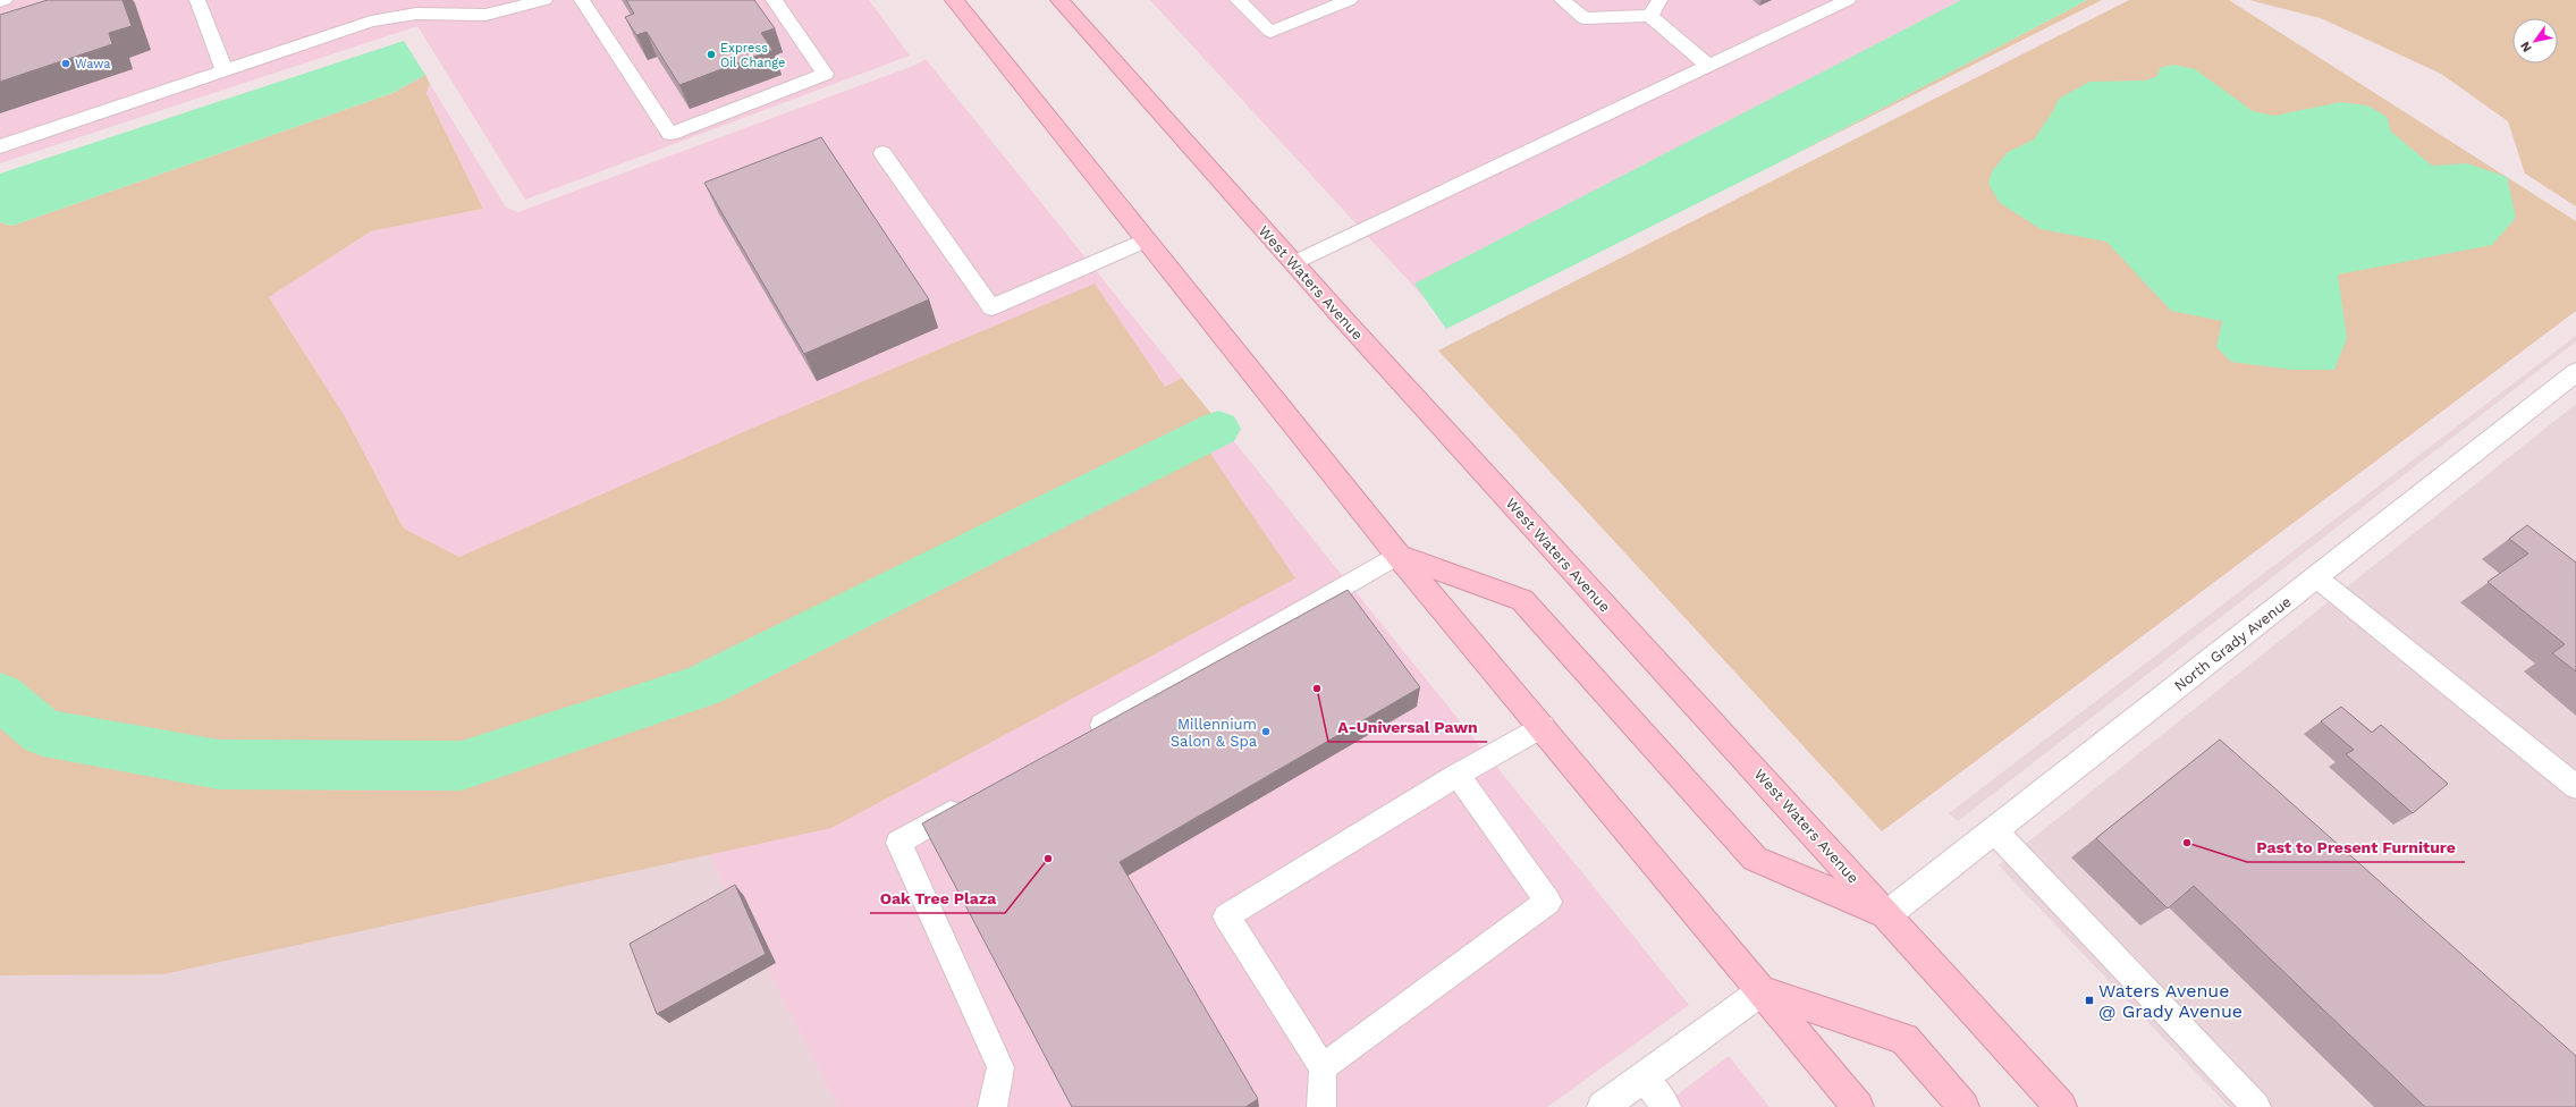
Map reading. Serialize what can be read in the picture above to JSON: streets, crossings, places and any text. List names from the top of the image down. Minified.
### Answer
{"streets":{"main road":["West Waters Avenue"],"street":["North Grady Avenue"]},"crossings":[["West Waters Avenue","North Grady Avenue"]],"places":{"other":["Express Oil Change","Wawa","A-Universal Pawn","Millennium Salon & Spa","Past to Present Furniture","Oak Tree Plaza"],"transit":["Waters Avenue @ Grady Avenue"]},"north":"bottom left"}
